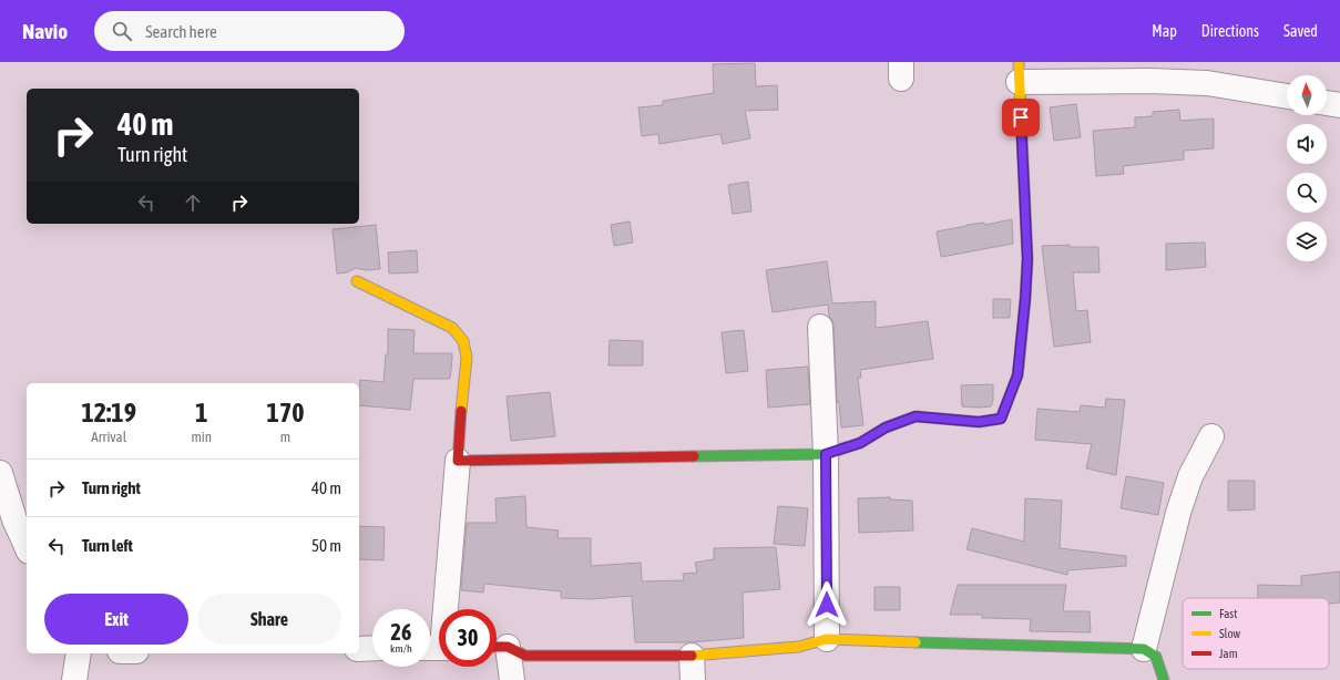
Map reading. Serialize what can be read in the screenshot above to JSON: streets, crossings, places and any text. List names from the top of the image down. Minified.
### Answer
{"legend":["Fast","Slow","Jam"],"north":"top","page":{"header":"Navio","search":"Search here","nav":["Map","Directions","Saved"],"turn":["40 m","Turn right"],"eta":["12:19","Arrival","1","min","170","m"],"list":[{"name":"Turn right","value":"40 m"},{"name":"Turn left","value":"50 m"}],"buttons":["Exit","Share"],"speed":"26 km/h","limit":"30"}}
